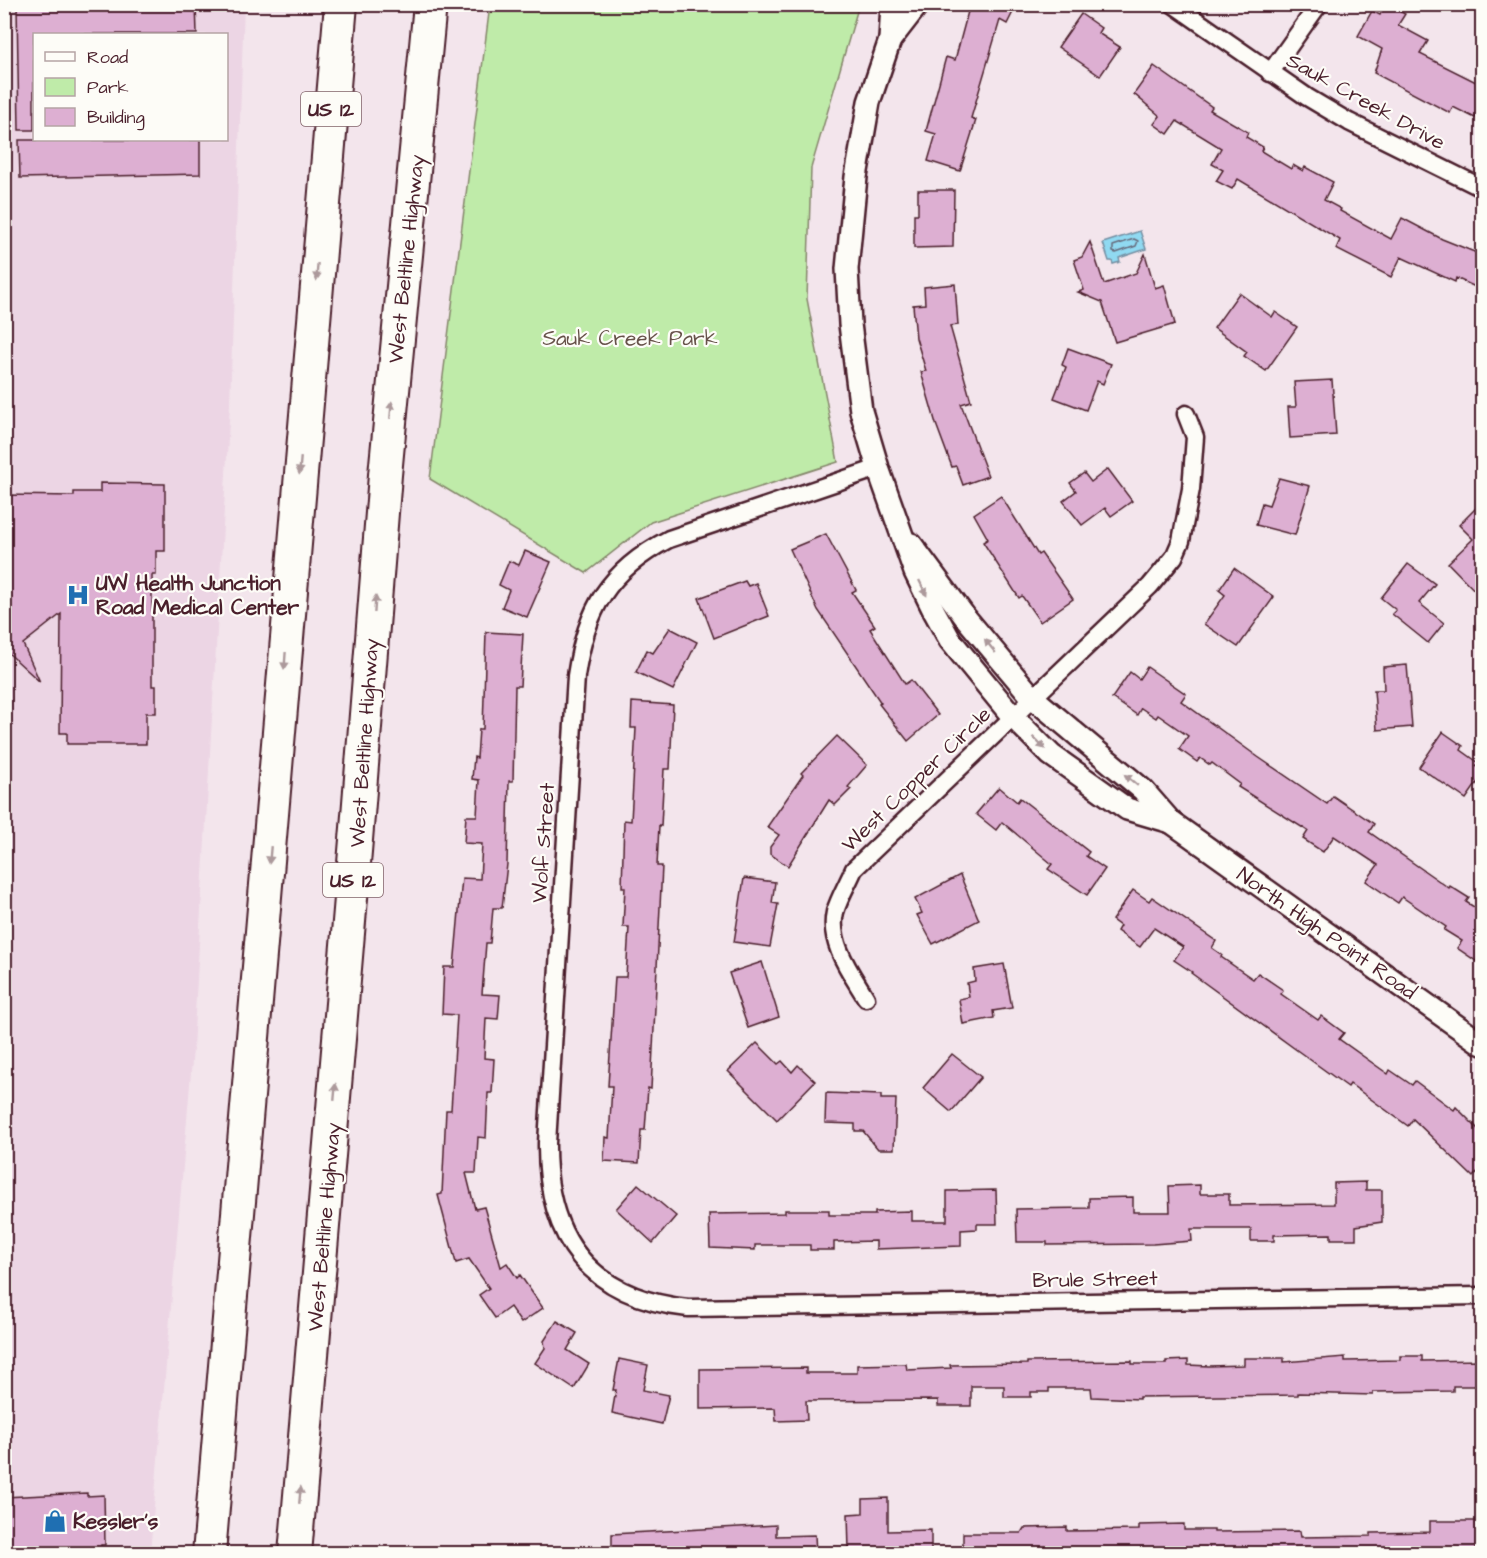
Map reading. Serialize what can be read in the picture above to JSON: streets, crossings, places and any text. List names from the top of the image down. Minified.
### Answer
{"streets":{"highway":["US 12","West Beltline Highway"],"street":["Sauk Creek Drive","West Copper Circle","Wolf Street","North High Point Road","Brule Street"]},"crossings":[["West Copper Circle","North High Point Road"],["Wolf Street","North High Point Road"],["Wolf Street","Brule Street"]],"parks":["Sauk Creek Park"],"places":{"hospital":["UW Health Junction Road Medical Center"],"shop":["Kessler's"]},"legend":["Road","Park","Building"]}
